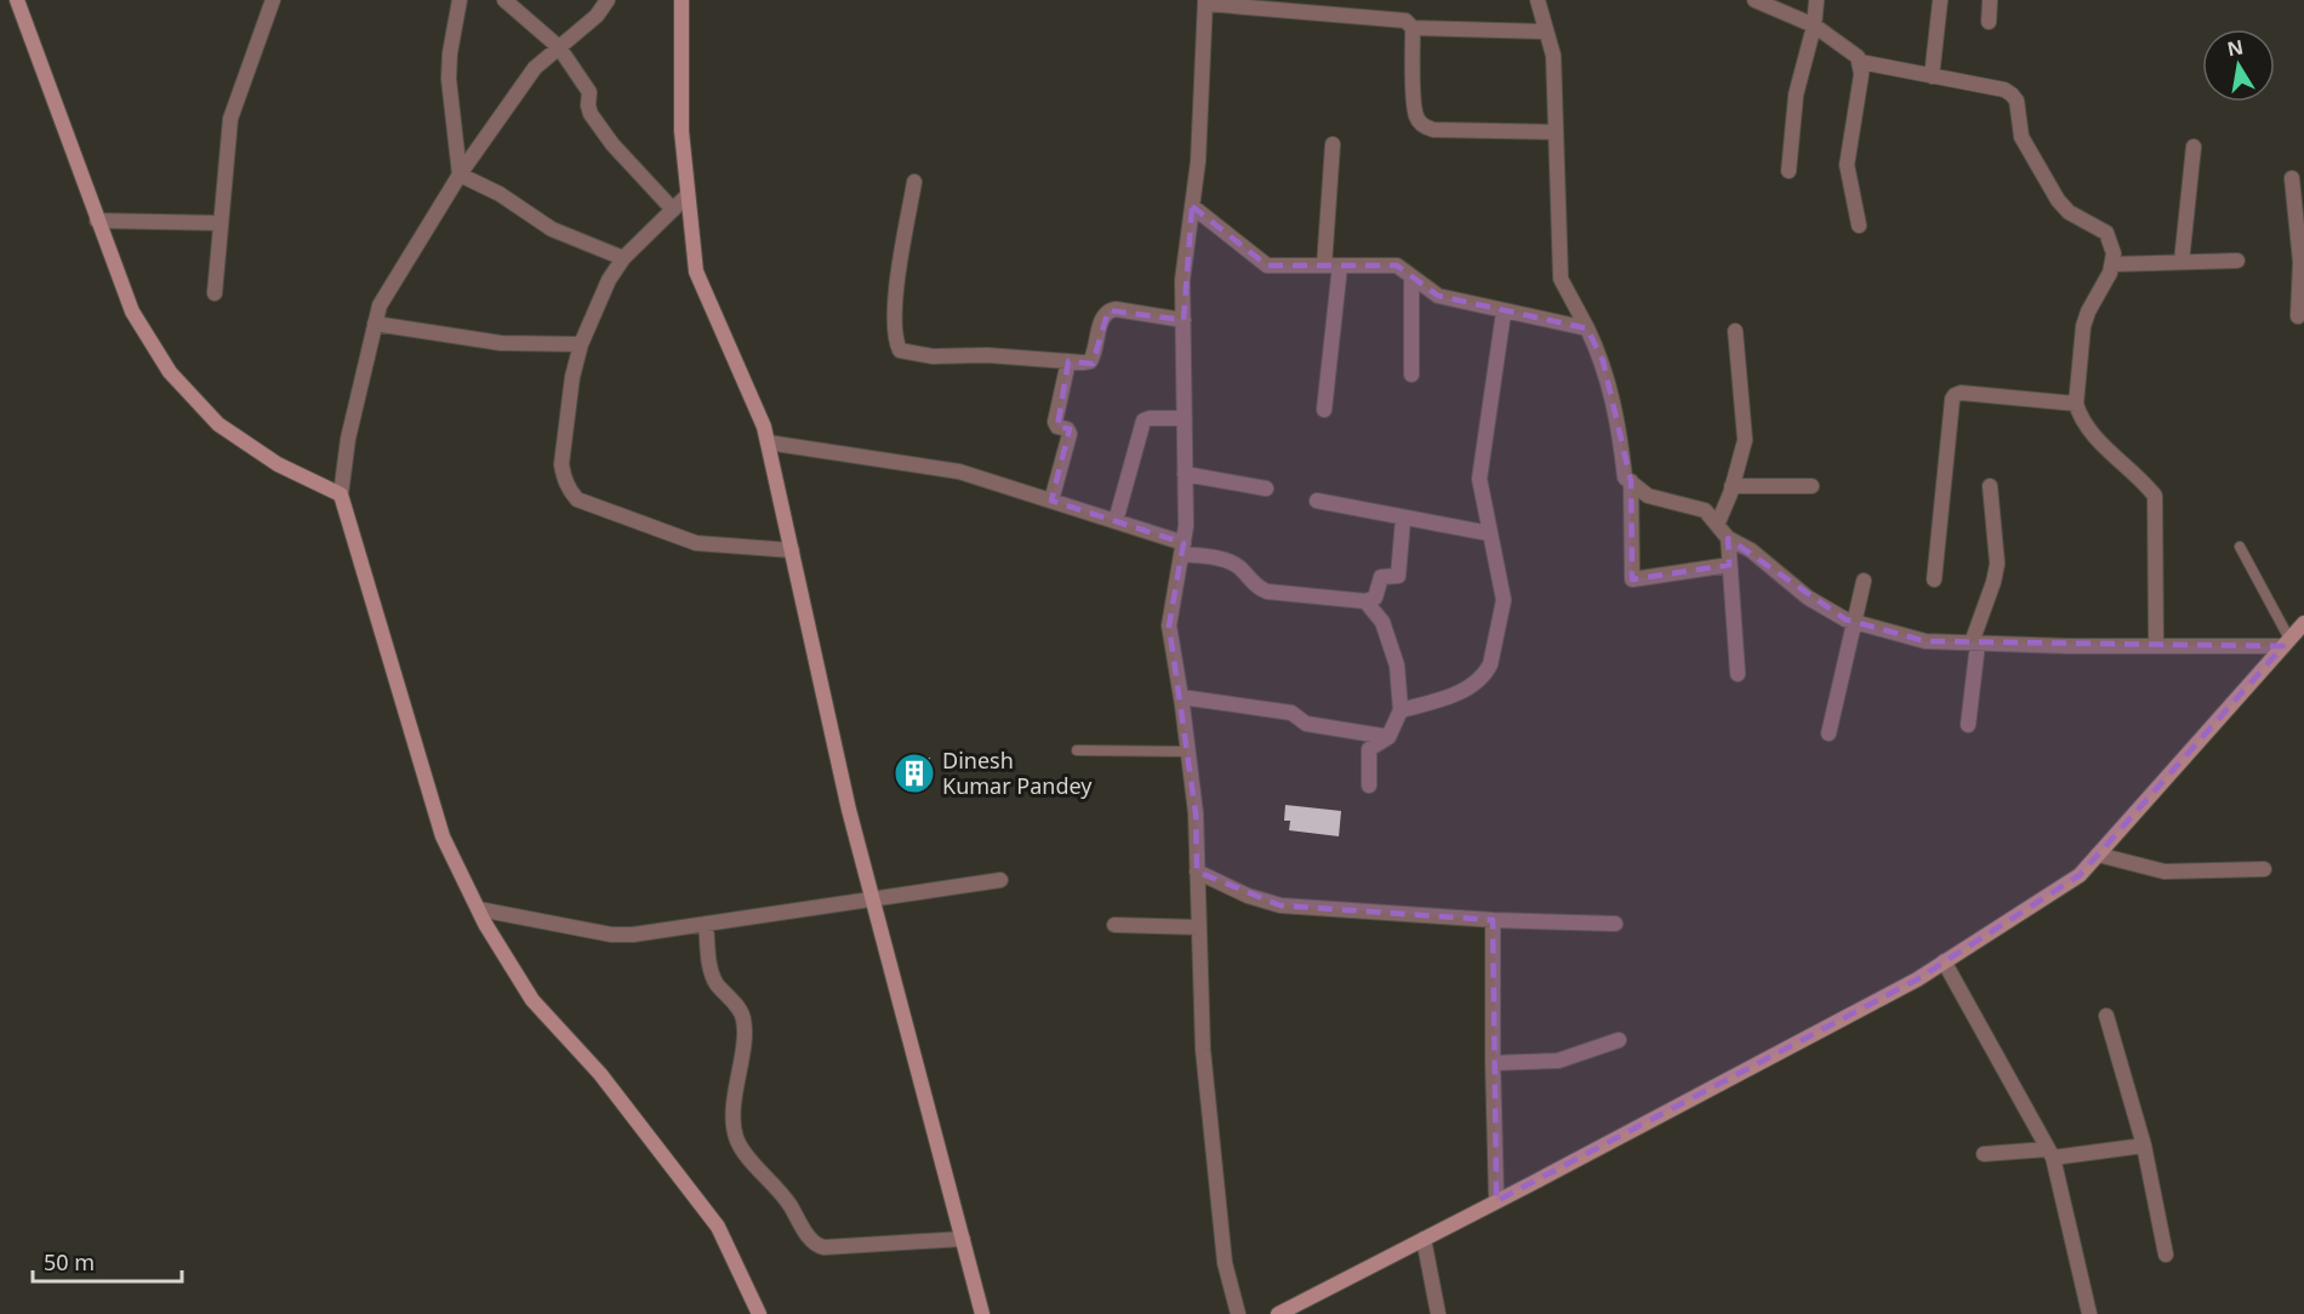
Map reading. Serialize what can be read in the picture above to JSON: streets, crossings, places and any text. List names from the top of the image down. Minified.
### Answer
{"places":{"building":["Dinesh Kumar Pandey"]},"scale_bar":"50 m","north":"top"}
